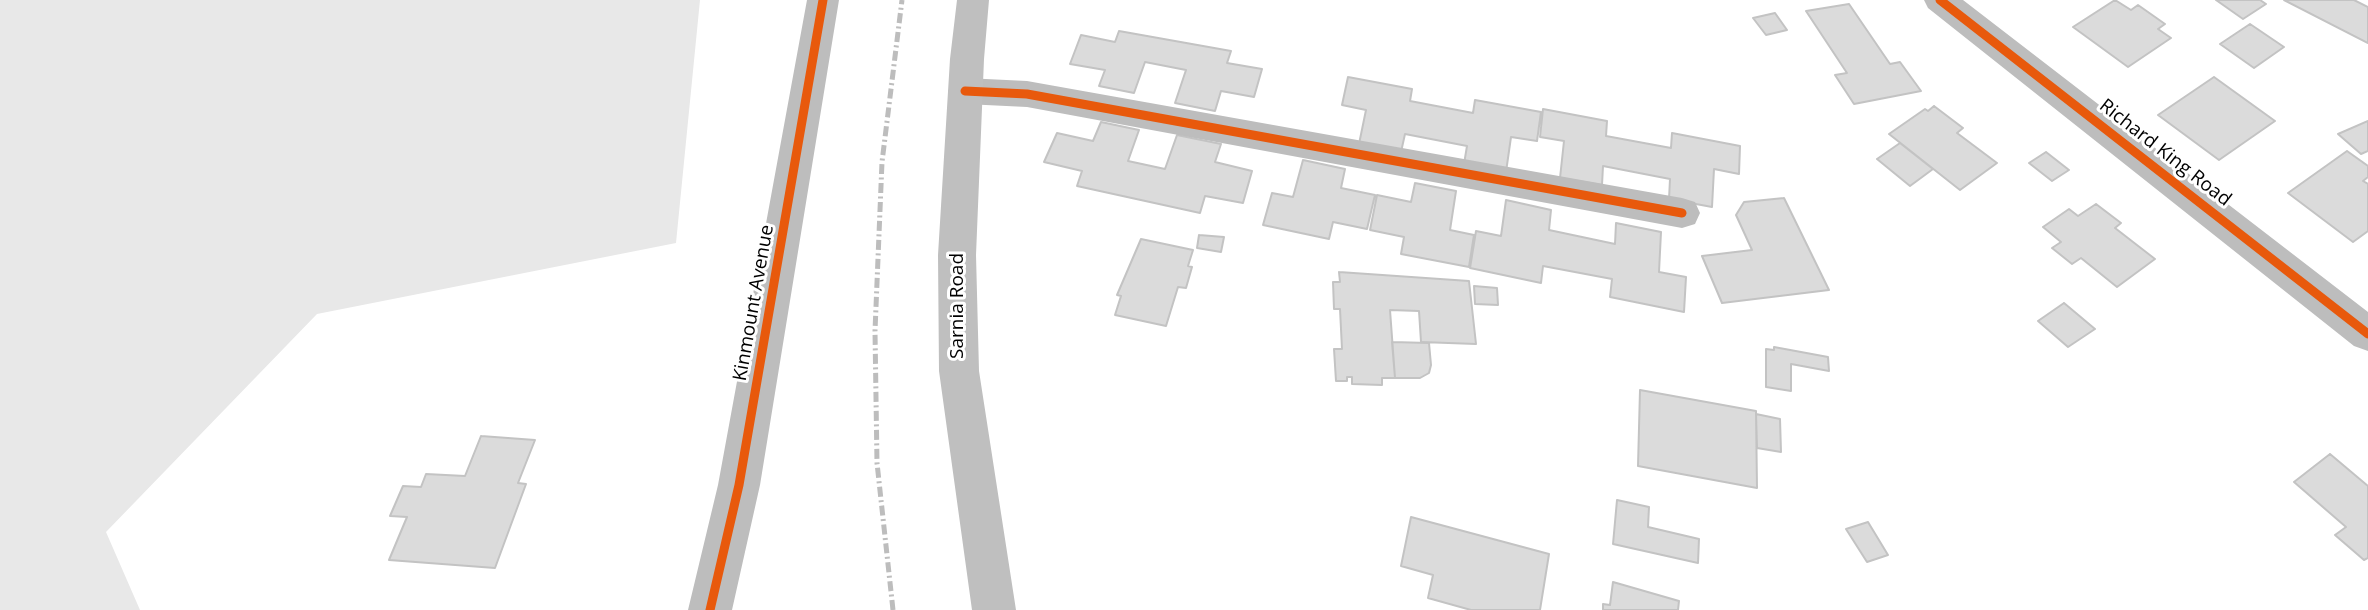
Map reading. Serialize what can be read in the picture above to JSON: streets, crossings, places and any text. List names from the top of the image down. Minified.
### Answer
{"streets":{"main road":["Sarnia Road"],"street":["Richard King Road","Kinmount Avenue"]}}
